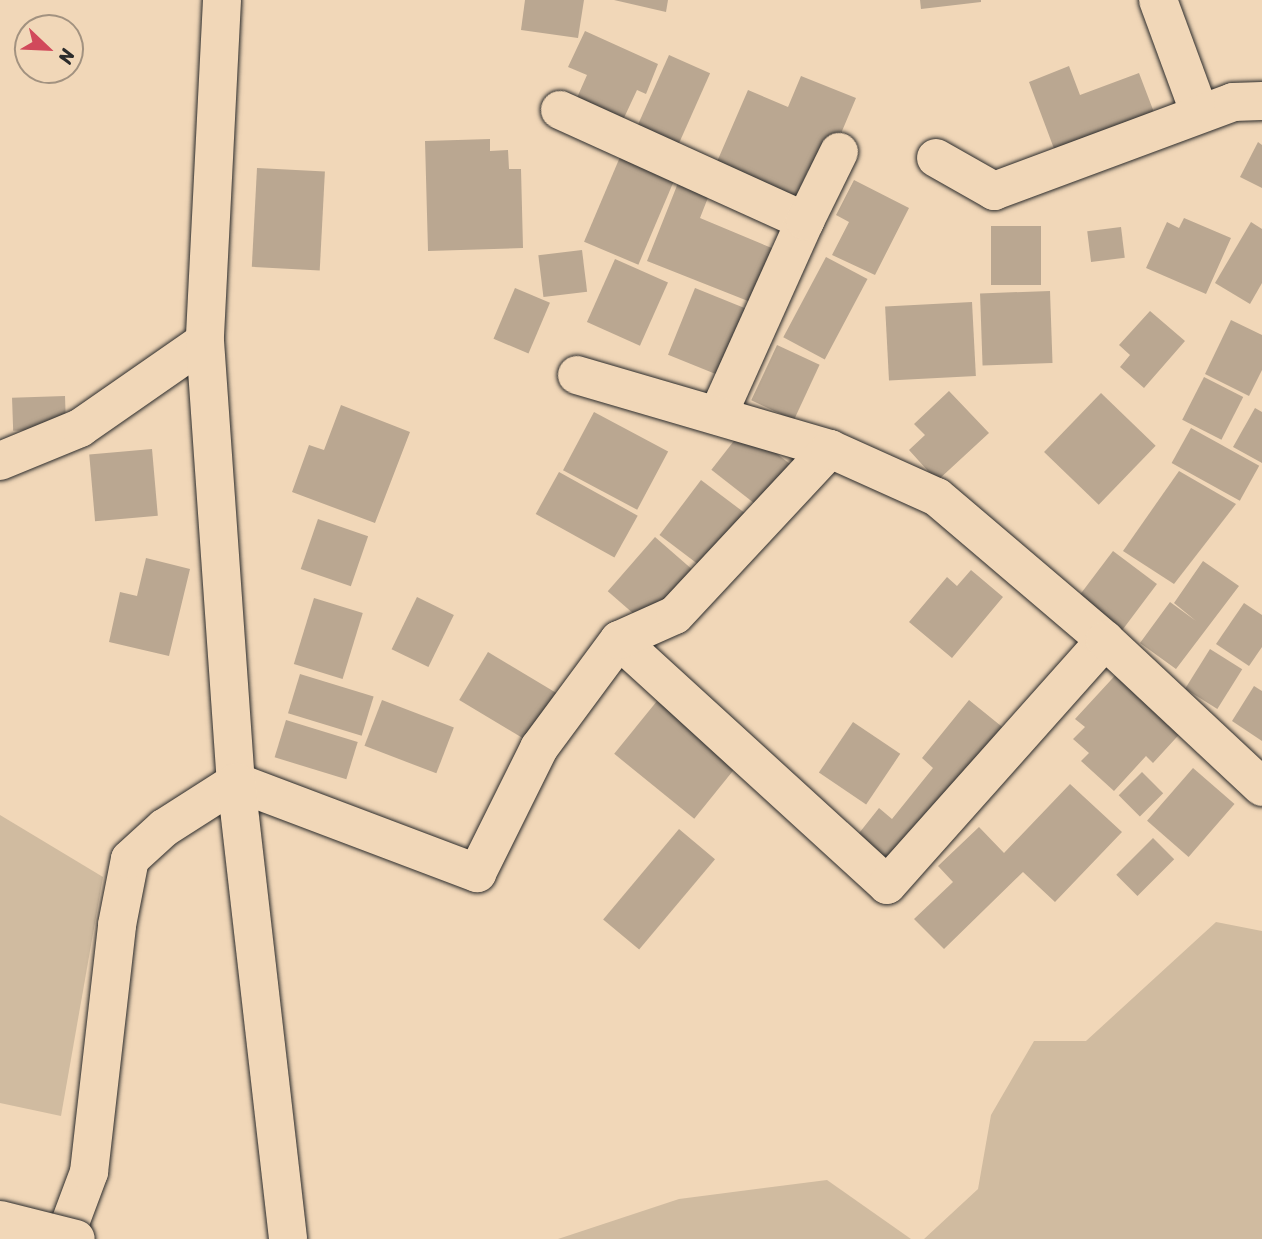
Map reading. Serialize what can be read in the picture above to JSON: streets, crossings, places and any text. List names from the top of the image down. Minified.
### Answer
{"north":"bottom right"}
